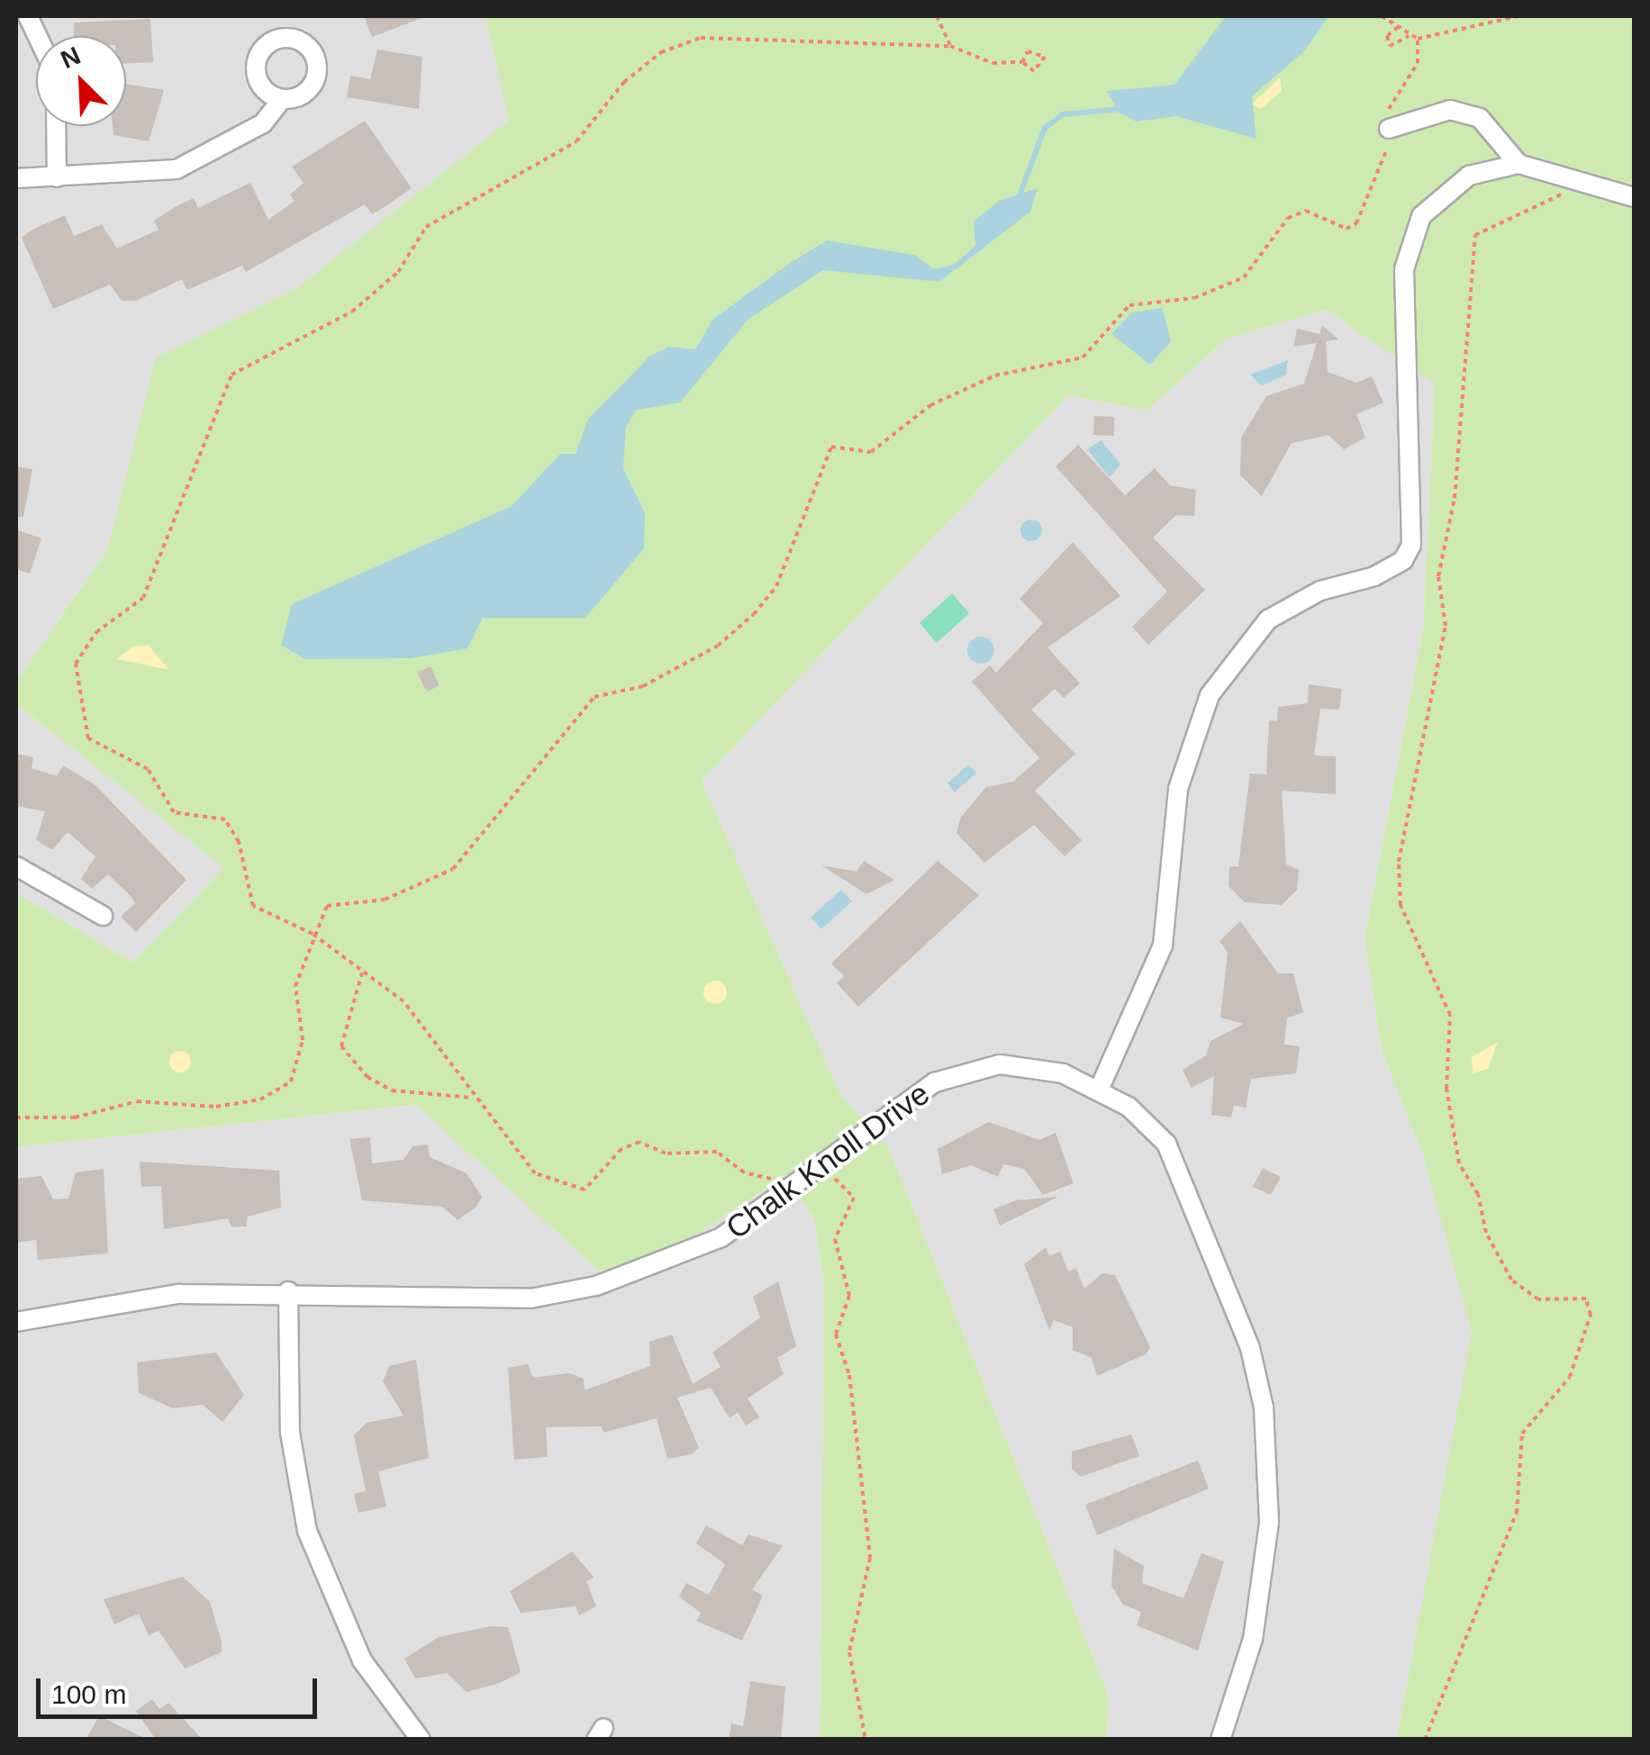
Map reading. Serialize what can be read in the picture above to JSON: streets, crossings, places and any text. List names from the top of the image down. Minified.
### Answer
{"streets":{"street":["Chalk Knoll Drive"]},"scale_bar":"100 m","north":"top left"}
